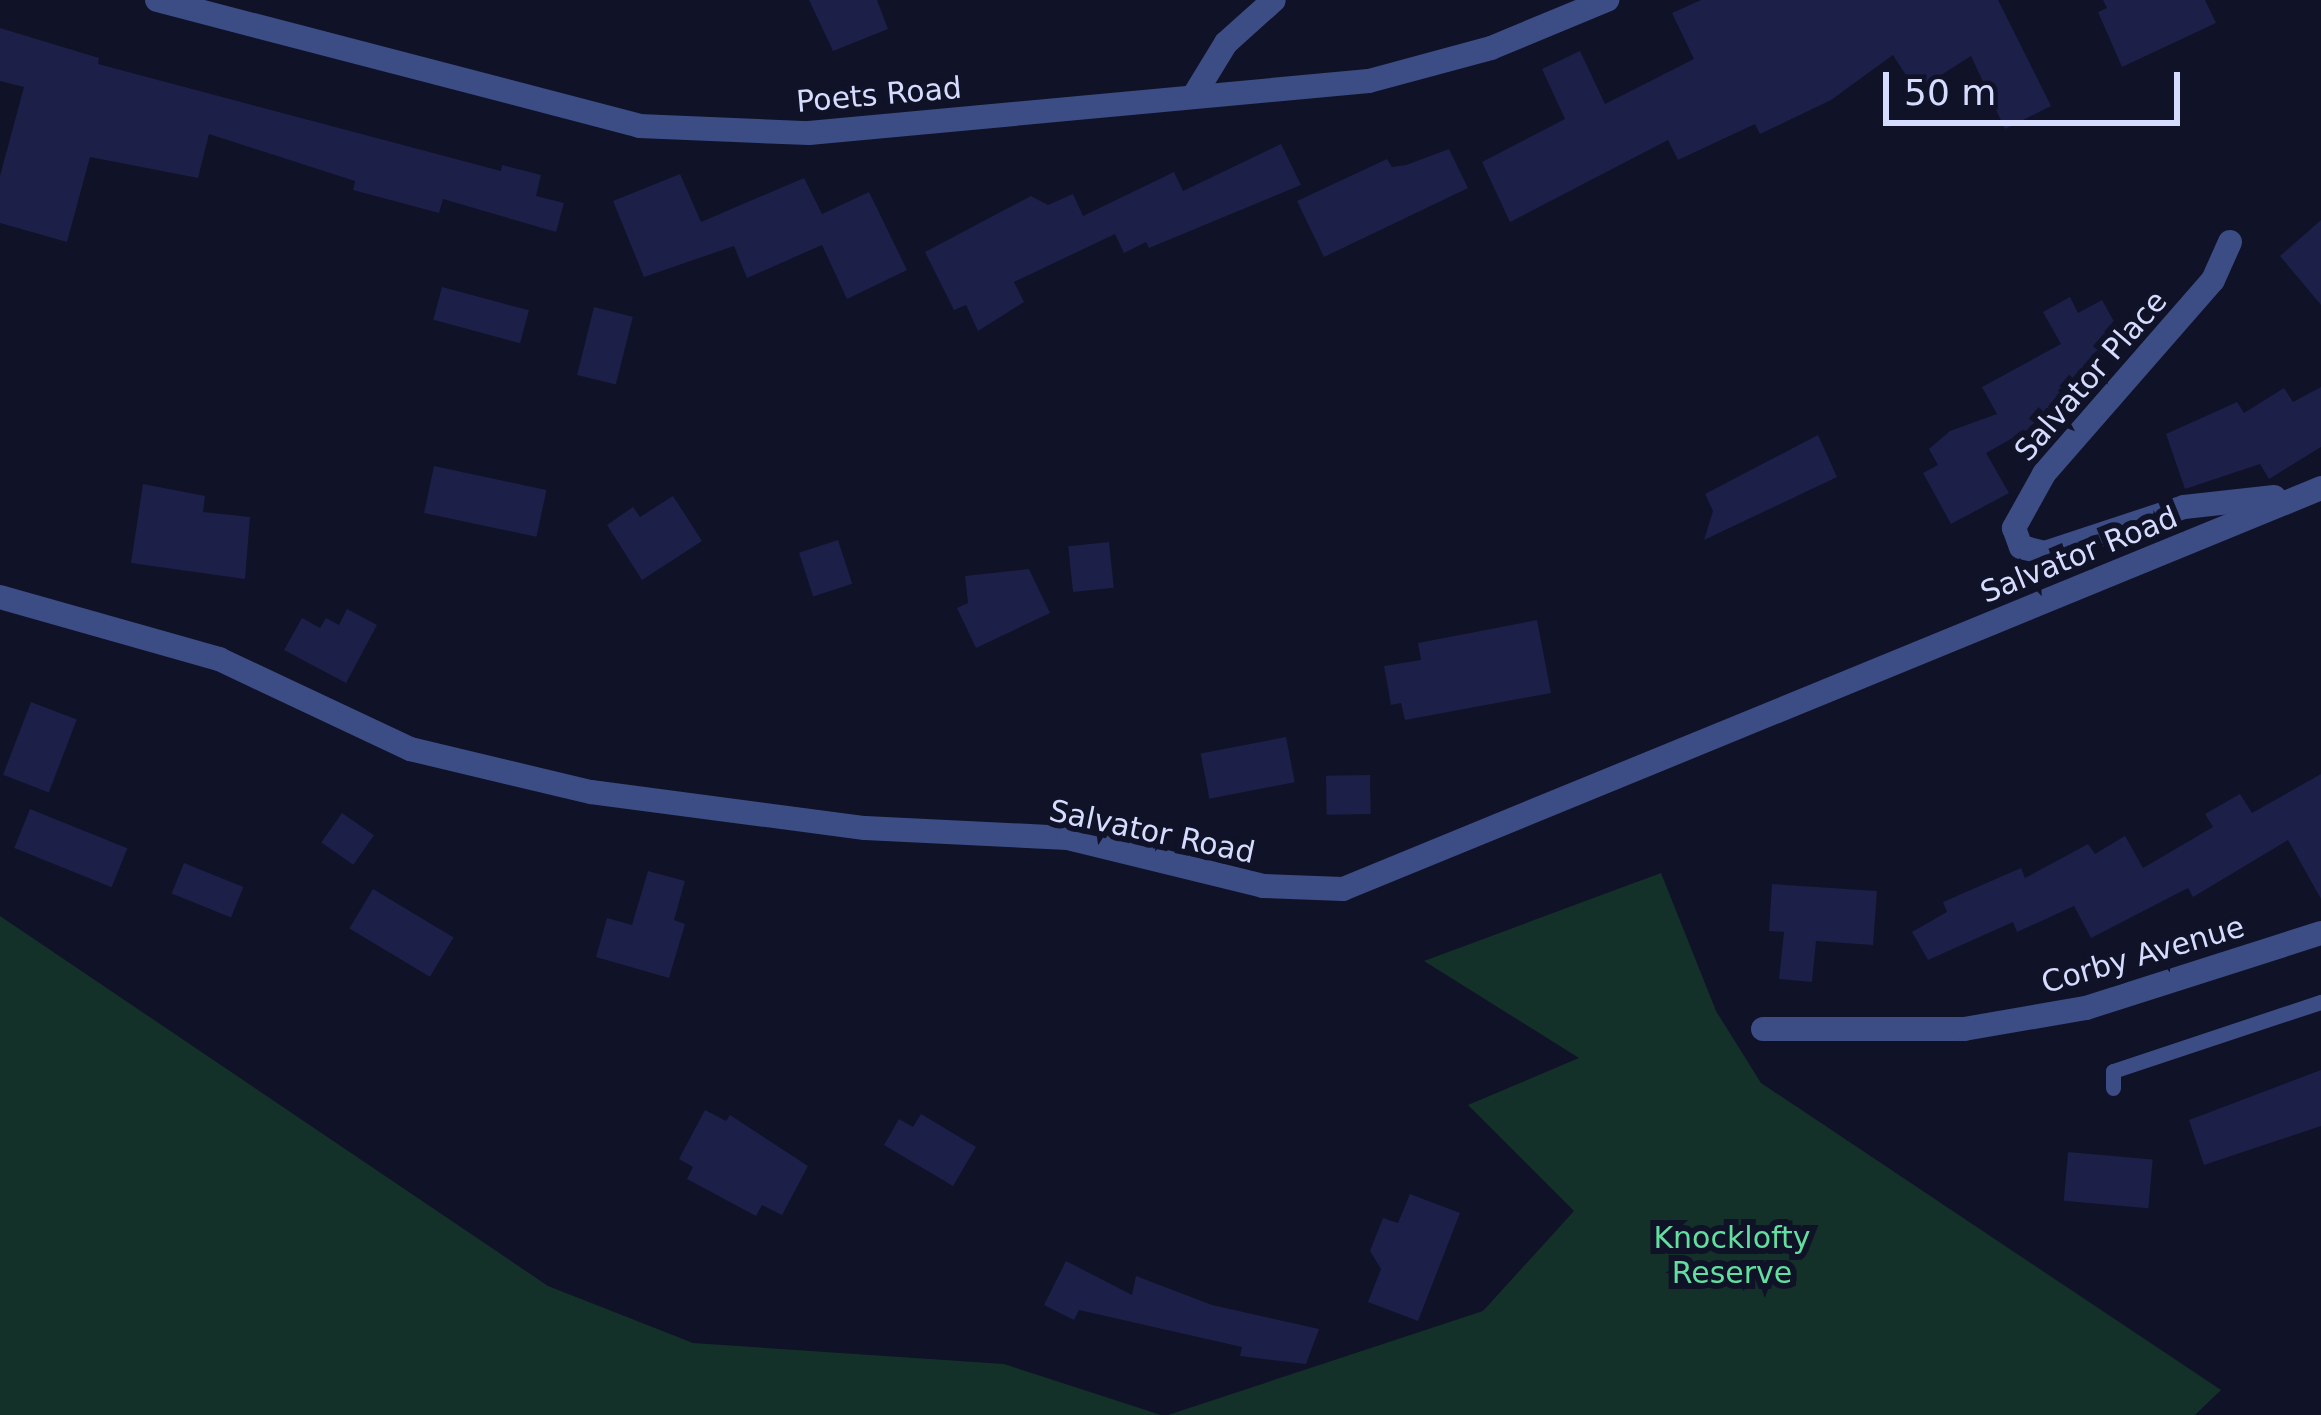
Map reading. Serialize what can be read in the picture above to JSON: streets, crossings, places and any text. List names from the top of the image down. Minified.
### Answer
{"streets":{"street":["Poets Road","Salvator Place","Salvator Road","Corby Avenue"]},"crossings":[["Salvator Place","Salvator Road"]],"parks":["Knocklofty Reserve"],"scale_bar":"50 m"}
